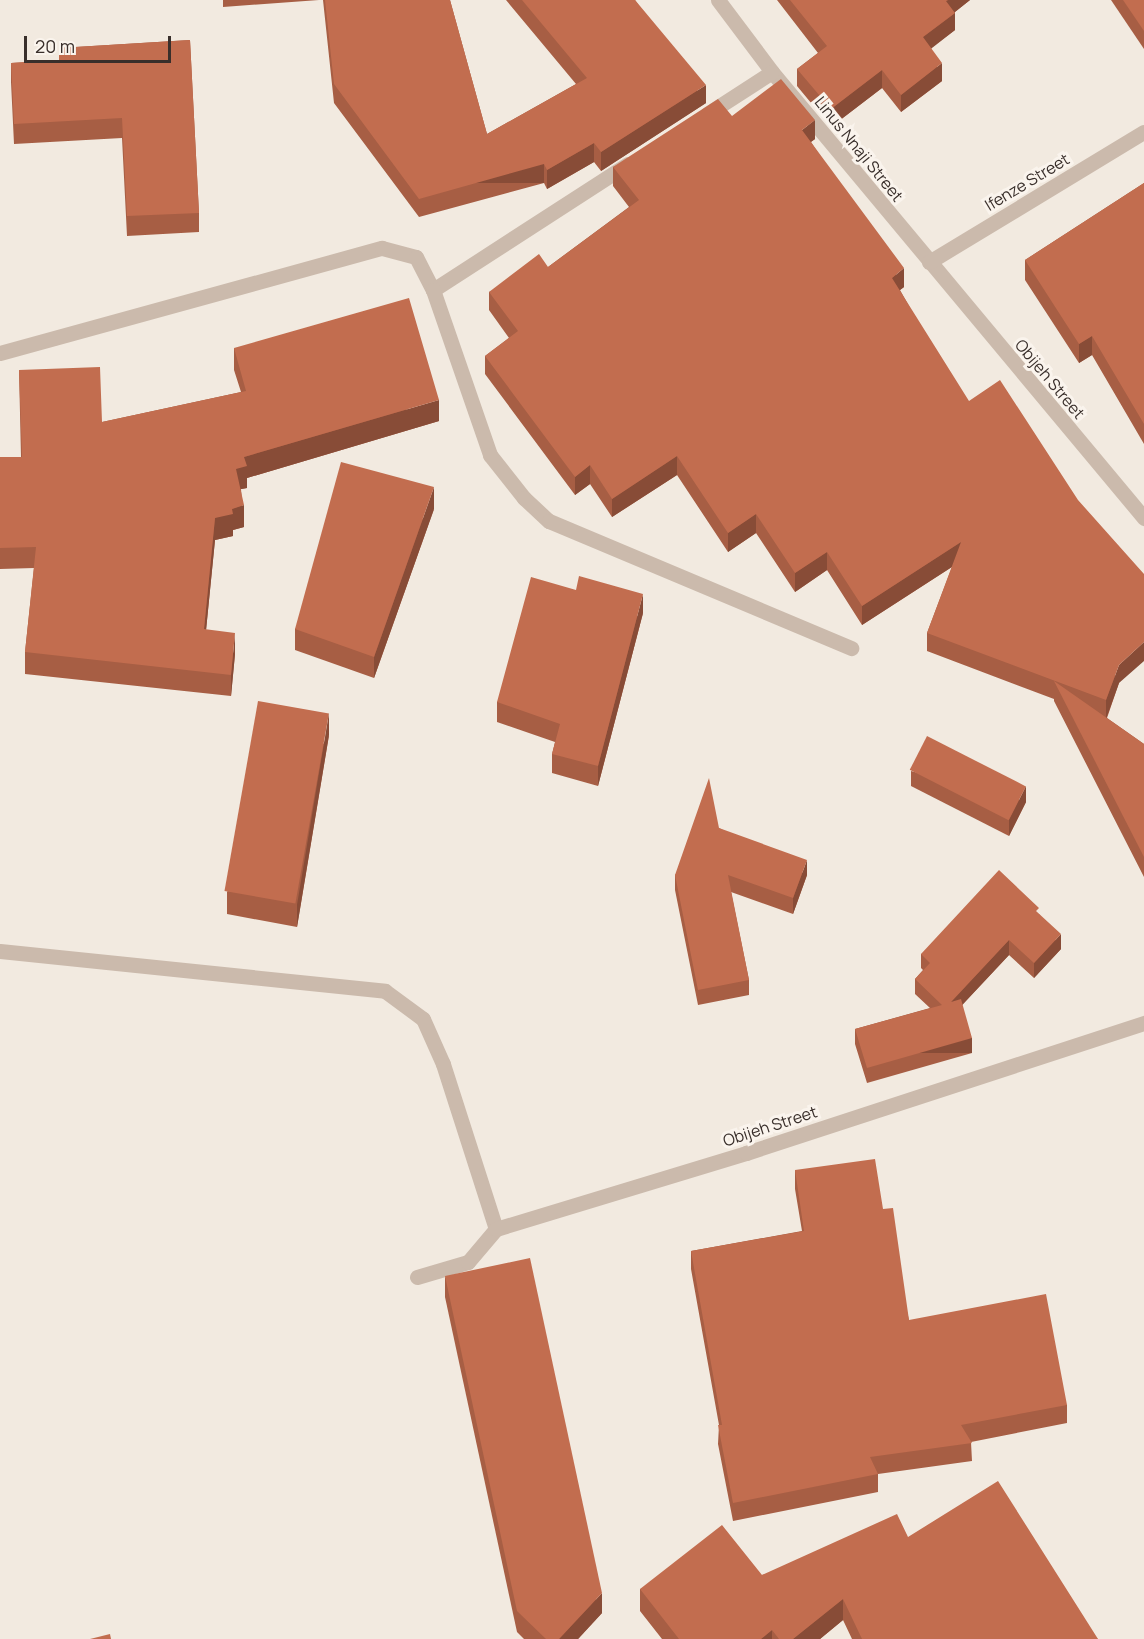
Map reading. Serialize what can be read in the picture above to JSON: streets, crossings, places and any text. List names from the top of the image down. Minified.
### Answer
{"streets":{"street":["Linus Nnaji Street","Ifenze Street","Obijeh Street"]},"crossings":[["Linus Nnaji Street","Ifenze Street"],["Linus Nnaji Street","Obijeh Street"],["Ifenze Street","Obijeh Street"]],"scale_bar":"20 m"}
